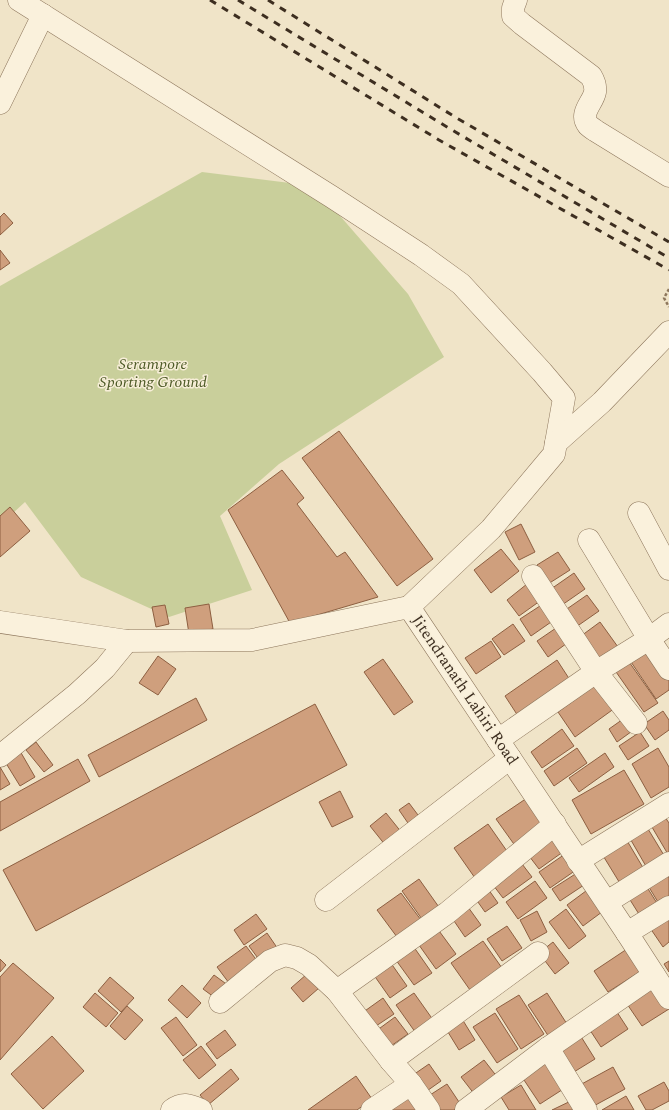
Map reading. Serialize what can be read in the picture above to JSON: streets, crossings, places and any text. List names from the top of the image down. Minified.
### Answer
{"streets":{"street":["Jitendranath Lahiri Road"]},"parks":["Serampore Sporting Ground"]}
